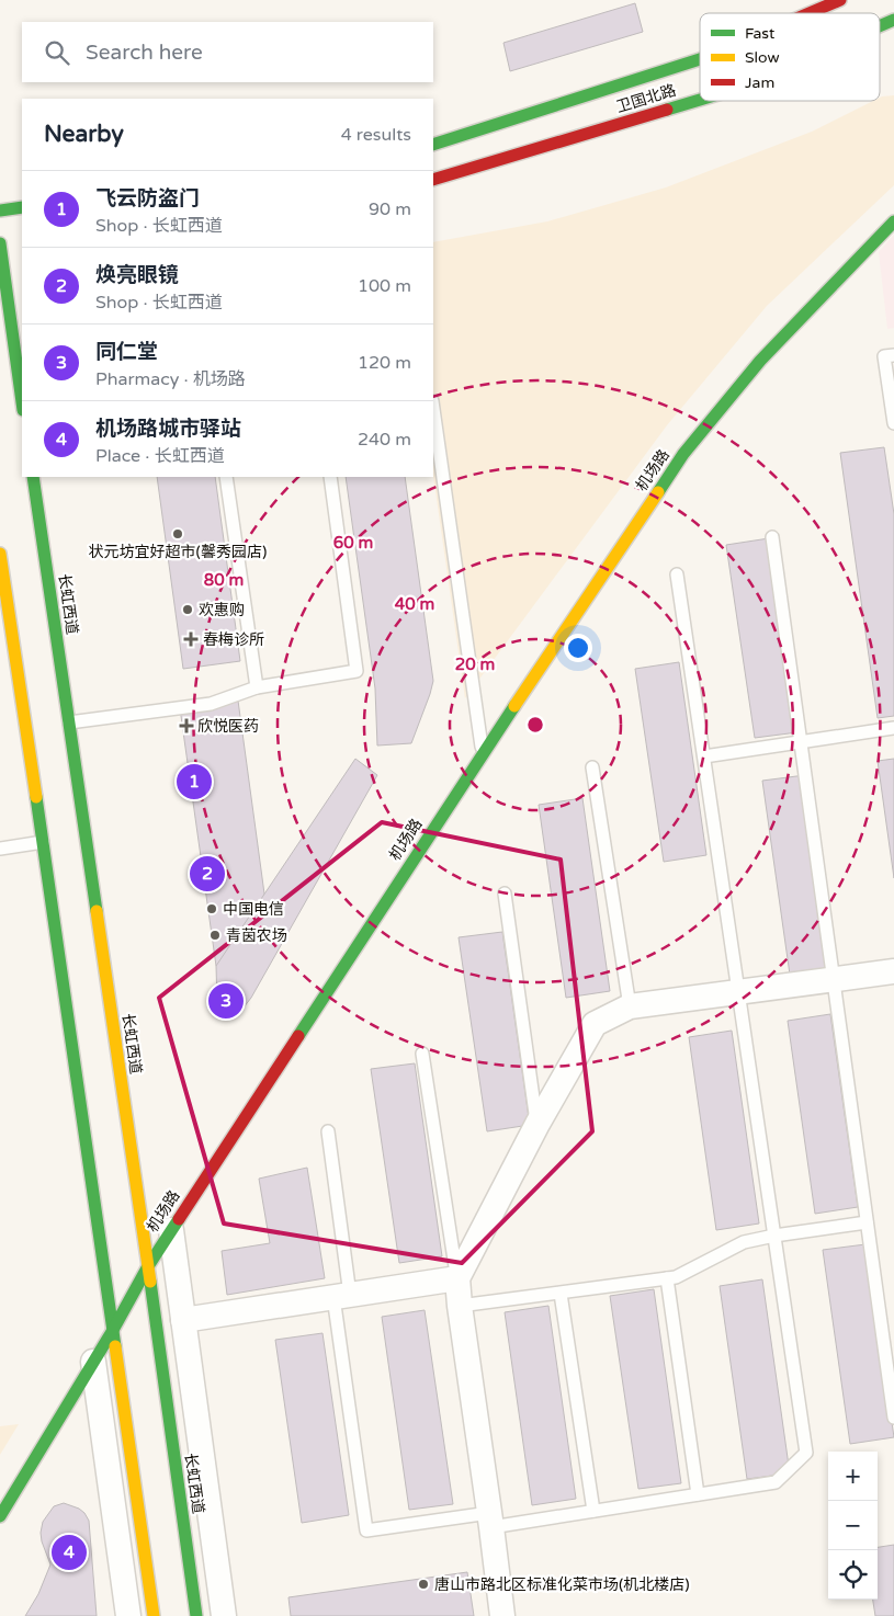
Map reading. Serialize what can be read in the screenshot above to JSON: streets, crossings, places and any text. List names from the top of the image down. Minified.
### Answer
{"streets":{"street":["卫国北路","机场路","长虹西道"]},"crossings":[["机场路","长虹西道"]],"places":{"other":["状元坊宜好超市(馨秀园店)","欢惠购","中国电信","青茵农场","唐山市路北区标准化菜市场(机北楼店)"],"health":["春梅诊所","欣悦医药"]},"legend":["Fast","Slow","Jam"],"page":{"search":"Search here","heading":["Nearby","4 results"],"list":[{"mark":"1","name":"飞云防盗门","note":"Shop · 长虹西道","value":"90 m"},{"mark":"2","name":"焕亮眼镜","note":"Shop · 长虹西道","value":"100 m"},{"mark":"3","name":"同仁堂","note":"Pharmacy · 机场路","value":"120 m"},{"mark":"4","name":"机场路城市驿站","note":"Place · 长虹西道","value":"240 m"}],"pins":["1","2","3","4"],"map_buttons":["+","−"]},"rings":["60 m","80 m","40 m","20 m"]}
